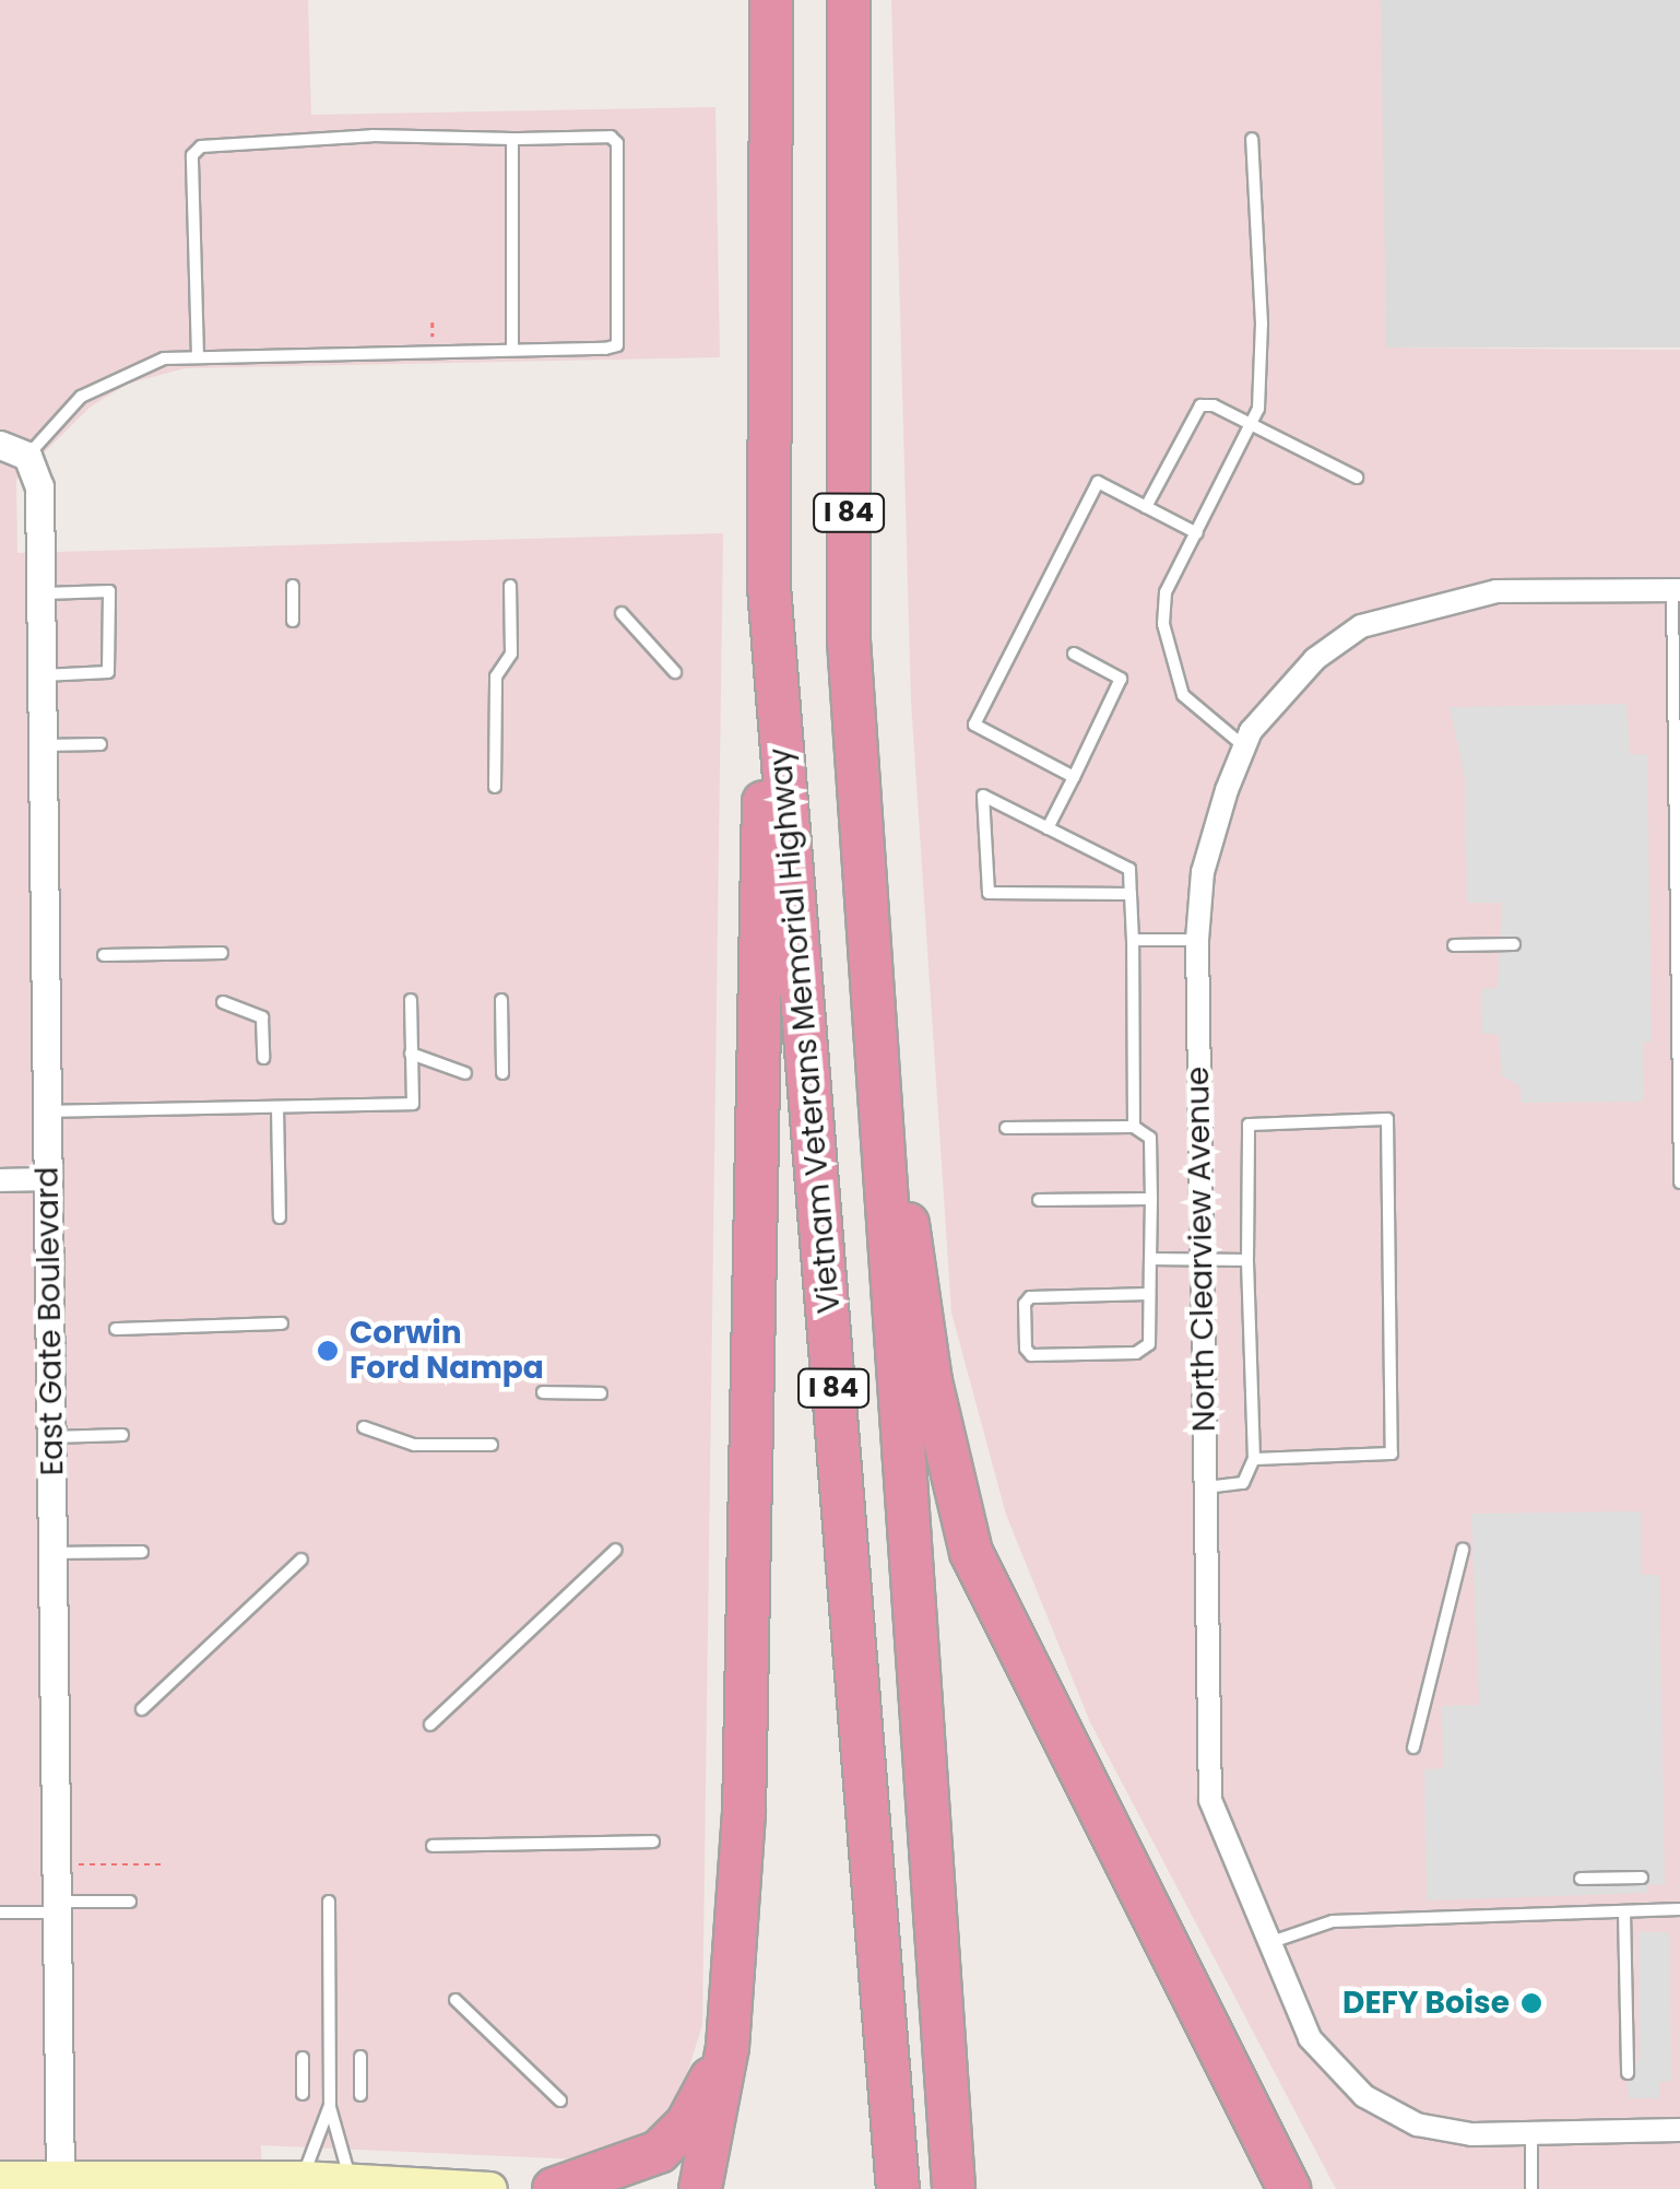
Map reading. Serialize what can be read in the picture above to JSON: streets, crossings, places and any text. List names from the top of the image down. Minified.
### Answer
{"streets":{"highway":["I 84","Vietnam Veterans Memorial Highway"],"street":["North Clearview Avenue","East Gate Boulevard"]},"places":["Corwin Ford Nampa","DEFY Boise"]}
